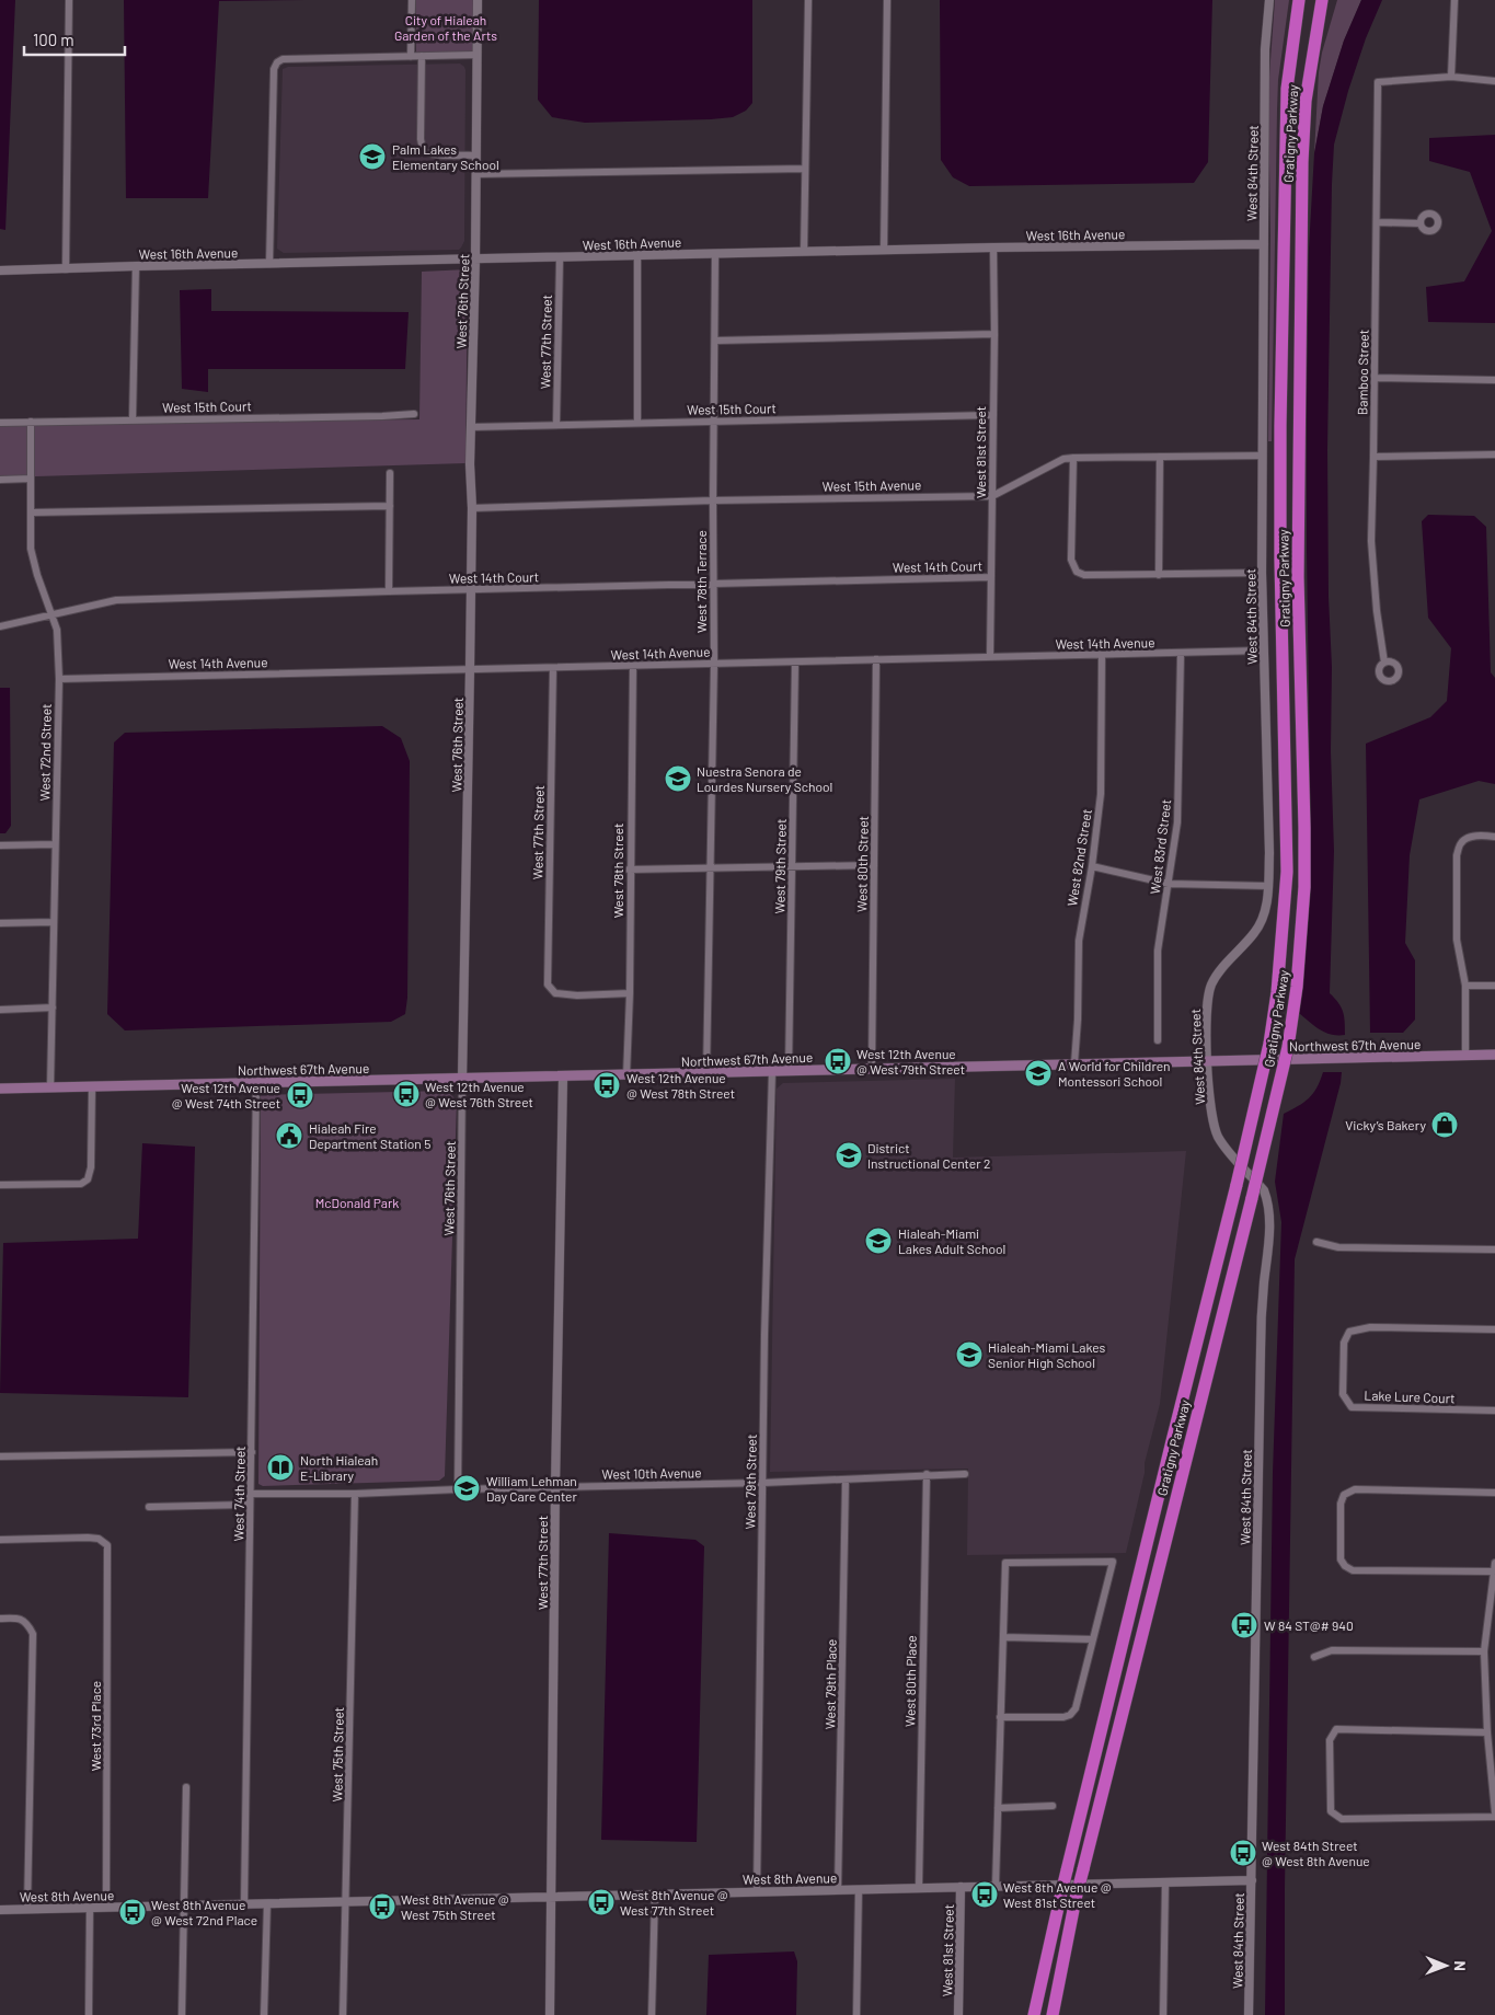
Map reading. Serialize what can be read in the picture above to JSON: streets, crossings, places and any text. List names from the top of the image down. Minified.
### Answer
{"streets":{"highway":["Gratigny Parkway"],"main road":["Northwest 67th Avenue"],"street":["West 84th Street","West 16th Avenue","West 76th Street","West 77th Street","Bamboo Street","West 15th Court","West 81st Street","West 15th Avenue","West 14th Court","West 78th Terrace","West 14th Avenue","West 72nd Street","West 83rd Street","West 82nd Street","West 80th Street","West 79th Street","West 78th Street","Lake Lure Court","West 10th Avenue","West 74th Street","West 80th Place","West 79th Place","West 73rd Place","West 75th Street","West 8th Avenue"]},"crossings":[["West 84th Street","West 16th Avenue"],["West 84th Street","West 15th Avenue"],["West 84th Street","West 14th Avenue"],["West 84th Street","Northwest 67th Avenue"],["West 84th Street","West 8th Avenue"],["West 16th Avenue","West 76th Street"],["West 16th Avenue","West 77th Street"],["West 16th Avenue","West 81st Street"],["West 16th Avenue","West 78th Terrace"],["West 76th Street","West 15th Court"],["West 76th Street","West 15th Avenue"],["West 76th Street","West 14th Court"],["West 76th Street","West 14th Avenue"],["West 76th Street","Northwest 67th Avenue"],["West 76th Street","West 10th Avenue"],["West 77th Street","West 15th Court"],["West 77th Street","West 14th Avenue"],["West 77th Street","West 78th Street"],["West 77th Street","Northwest 67th Avenue"],["West 77th Street","West 10th Avenue"],["West 77th Street","West 8th Avenue"],["West 15th Court","West 81st Street"],["West 15th Court","West 78th Terrace"],["West 15th Court","West 72nd Street"],["West 81st Street","West 15th Avenue"],["West 81st Street","West 14th Court"],["West 81st Street","West 14th Avenue"],["West 81st Street","West 8th Avenue"],["West 15th Avenue","West 78th Terrace"],["West 14th Court","West 78th Terrace"],["West 14th Court","West 72nd Street"],["West 78th Terrace","West 14th Avenue"],["West 78th Terrace","Northwest 67th Avenue"],["West 14th Avenue","West 72nd Street"],["West 14th Avenue","West 83rd Street"],["West 14th Avenue","West 82nd Street"],["West 14th Avenue","West 80th Street"],["West 14th Avenue","West 79th Street"],["West 14th Avenue","West 78th Street"],["West 72nd Street","Northwest 67th Avenue"],["West 82nd Street","Northwest 67th Avenue"],["West 80th Street","Northwest 67th Avenue"],["West 79th Street","Northwest 67th Avenue"],["West 79th Street","West 10th Avenue"],["West 79th Street","West 8th Avenue"],["West 78th Street","Northwest 67th Avenue"],["Northwest 67th Avenue","West 74th Street"],["West 10th Avenue","West 74th Street"],["West 10th Avenue","West 80th Place"],["West 10th Avenue","West 79th Place"],["West 10th Avenue","West 75th Street"],["West 74th Street","West 8th Avenue"],["West 80th Place","West 8th Avenue"],["West 79th Place","West 8th Avenue"],["West 73rd Place","West 8th Avenue"],["West 75th Street","West 8th Avenue"]],"parks":["City of Hialeah Garden of the Arts","McDonald Park"],"places":{"school or university":["Palm Lakes Elementary School","Nuestra Senora de Lourdes Nursery School","A World for Children Montessori School","District Instructional Center 2","Hialeah-Miami Lakes Adult School","Hialeah-Miami Lakes Senior High School","William Lehman Day Care Center"],"bus stop":["West 12th Avenue @ West 79th Street","West 12th Avenue @ West 78th Street","West 12th Avenue @ West 76th Street","West 12th Avenue @ West 74th Street","W 84 ST@# 940","West 84th Street @ West 8th Avenue","West 8th Avenue @ West 81st Street","West 8th Avenue @ West 77th Street","West 8th Avenue @ West 75th Street","West 8th Avenue @ West 72nd Place"],"shop":["Vicky’s Bakery"],"public building":["Hialeah Fire Department Station 5"],"library":["North Hialeah E-Library"]},"scale_bar":"100 m","north":"right"}
